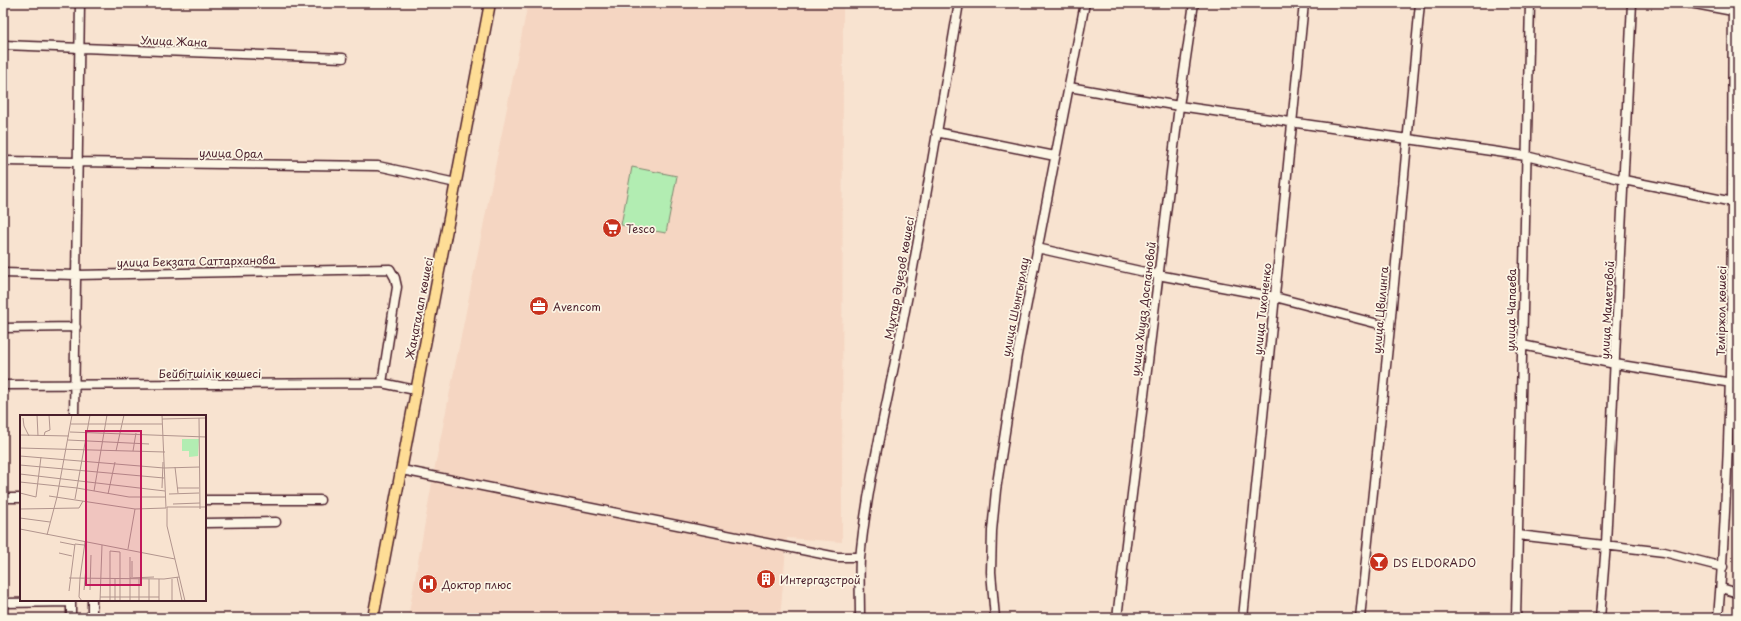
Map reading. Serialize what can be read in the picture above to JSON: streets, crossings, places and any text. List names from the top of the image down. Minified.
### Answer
{"streets":{"main road":["Жаңаталап көшесі"],"street":["Улица Жана","улица Орал","улица Бекзата Саттарханова","Мұхтар Әуезов көшесі","улица Шынгырлау","улица Хиуаз Доспановой","улица Тихоненко","улица Цвилинга","улица Чапаева","улица Маметовой","Теміржол көшесі","Бейбітшілік көшесі"]},"crossings":[["улица Орал","Жаңаталап көшесі"],["улица Бекзата Саттарханова","Бейбітшілік көшесі"],["Жаңаталап көшесі","Бейбітшілік көшесі"]],"places":{"supermarket":["Tesco"],"office":["Avencom"],"bar":["DS ELDORADO"],"building":["Интергазстрой"],"hospital":["Доктор плюс"]}}
